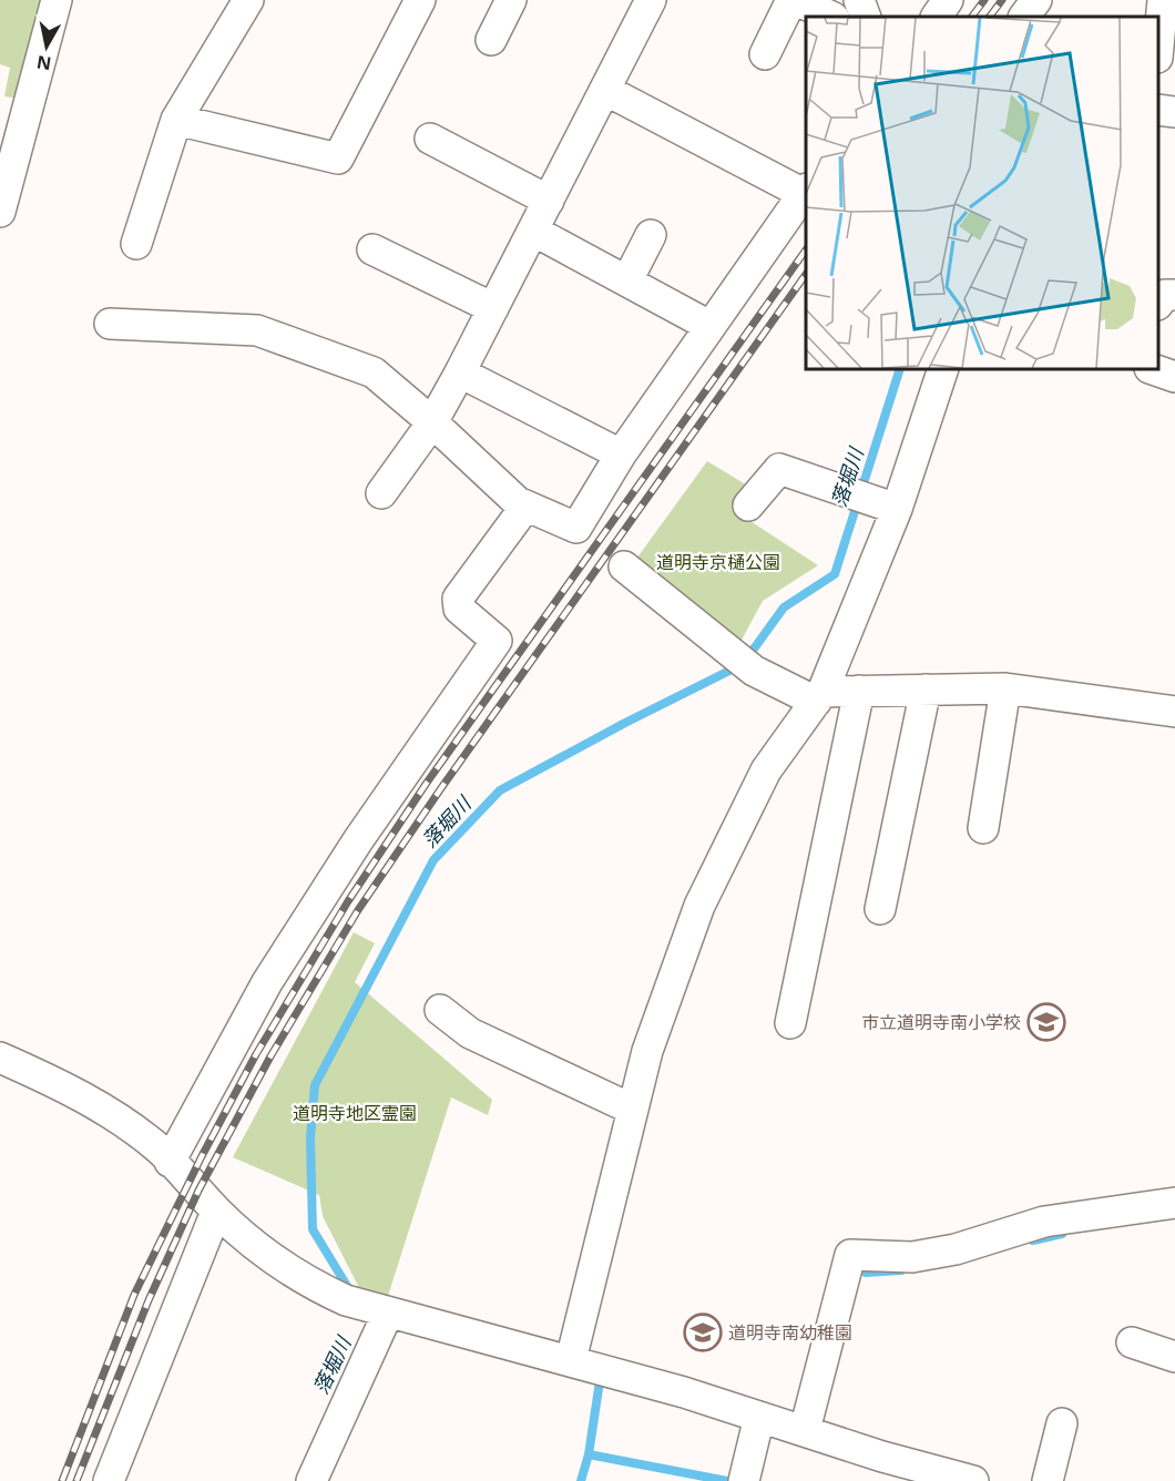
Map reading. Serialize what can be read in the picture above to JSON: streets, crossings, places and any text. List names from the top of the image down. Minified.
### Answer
{"water":["落堀川"],"parks":["道明寺京樋公園","道明寺地区霊園"],"places":{"school or university":["市立道明寺南小学校","道明寺南幼稚園"]},"north":"bottom"}
